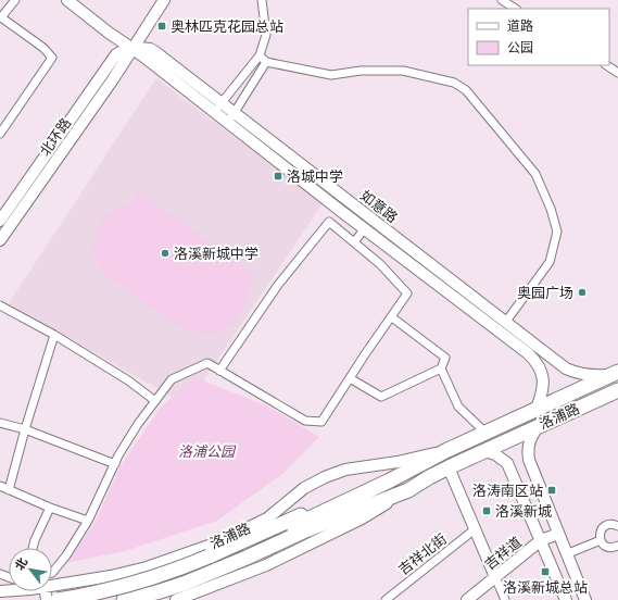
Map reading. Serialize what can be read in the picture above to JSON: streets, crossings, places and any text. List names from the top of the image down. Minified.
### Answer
{"streets":{"highway":["洛浦路"],"main road":["北环路","如意路","吉祥道"],"street":["吉祥北街"]},"crossings":[["北环路","如意路"],["如意路","洛浦路"]],"parks":["洛浦公园"],"places":{"transit":["奥林匹克花园总站","洛城中学","洛涛南区站","洛溪新城","洛溪新城总站"],"other":["洛溪新城中学","奥园广场"]},"legend":["道路","公园"],"north":"top left"}
